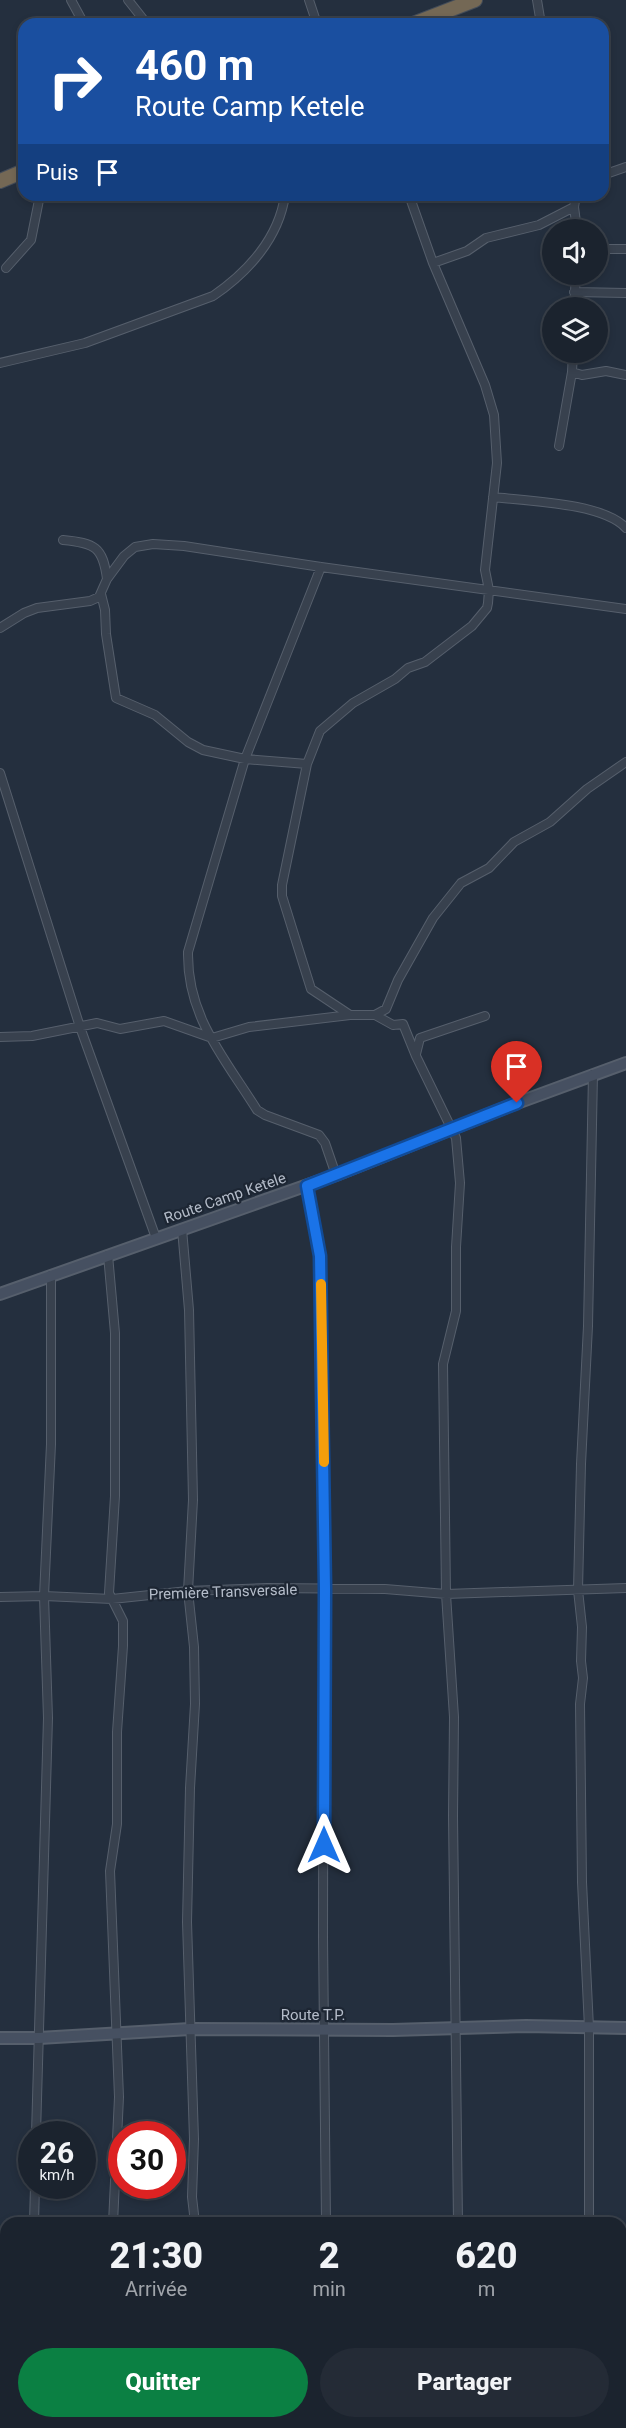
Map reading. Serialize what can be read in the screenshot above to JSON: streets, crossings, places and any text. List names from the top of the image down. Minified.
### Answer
{"streets":{"street":["Route Camp Ketele","Première Transversale","Route T.P."]},"page":{"turn":["460 m","Route Camp Ketele"],"then":"Puis","speed":"26 km/h","limit":"30","eta":["21:30","Arrivée","2","min","620","m"],"buttons":["Quitter","Partager"]}}
